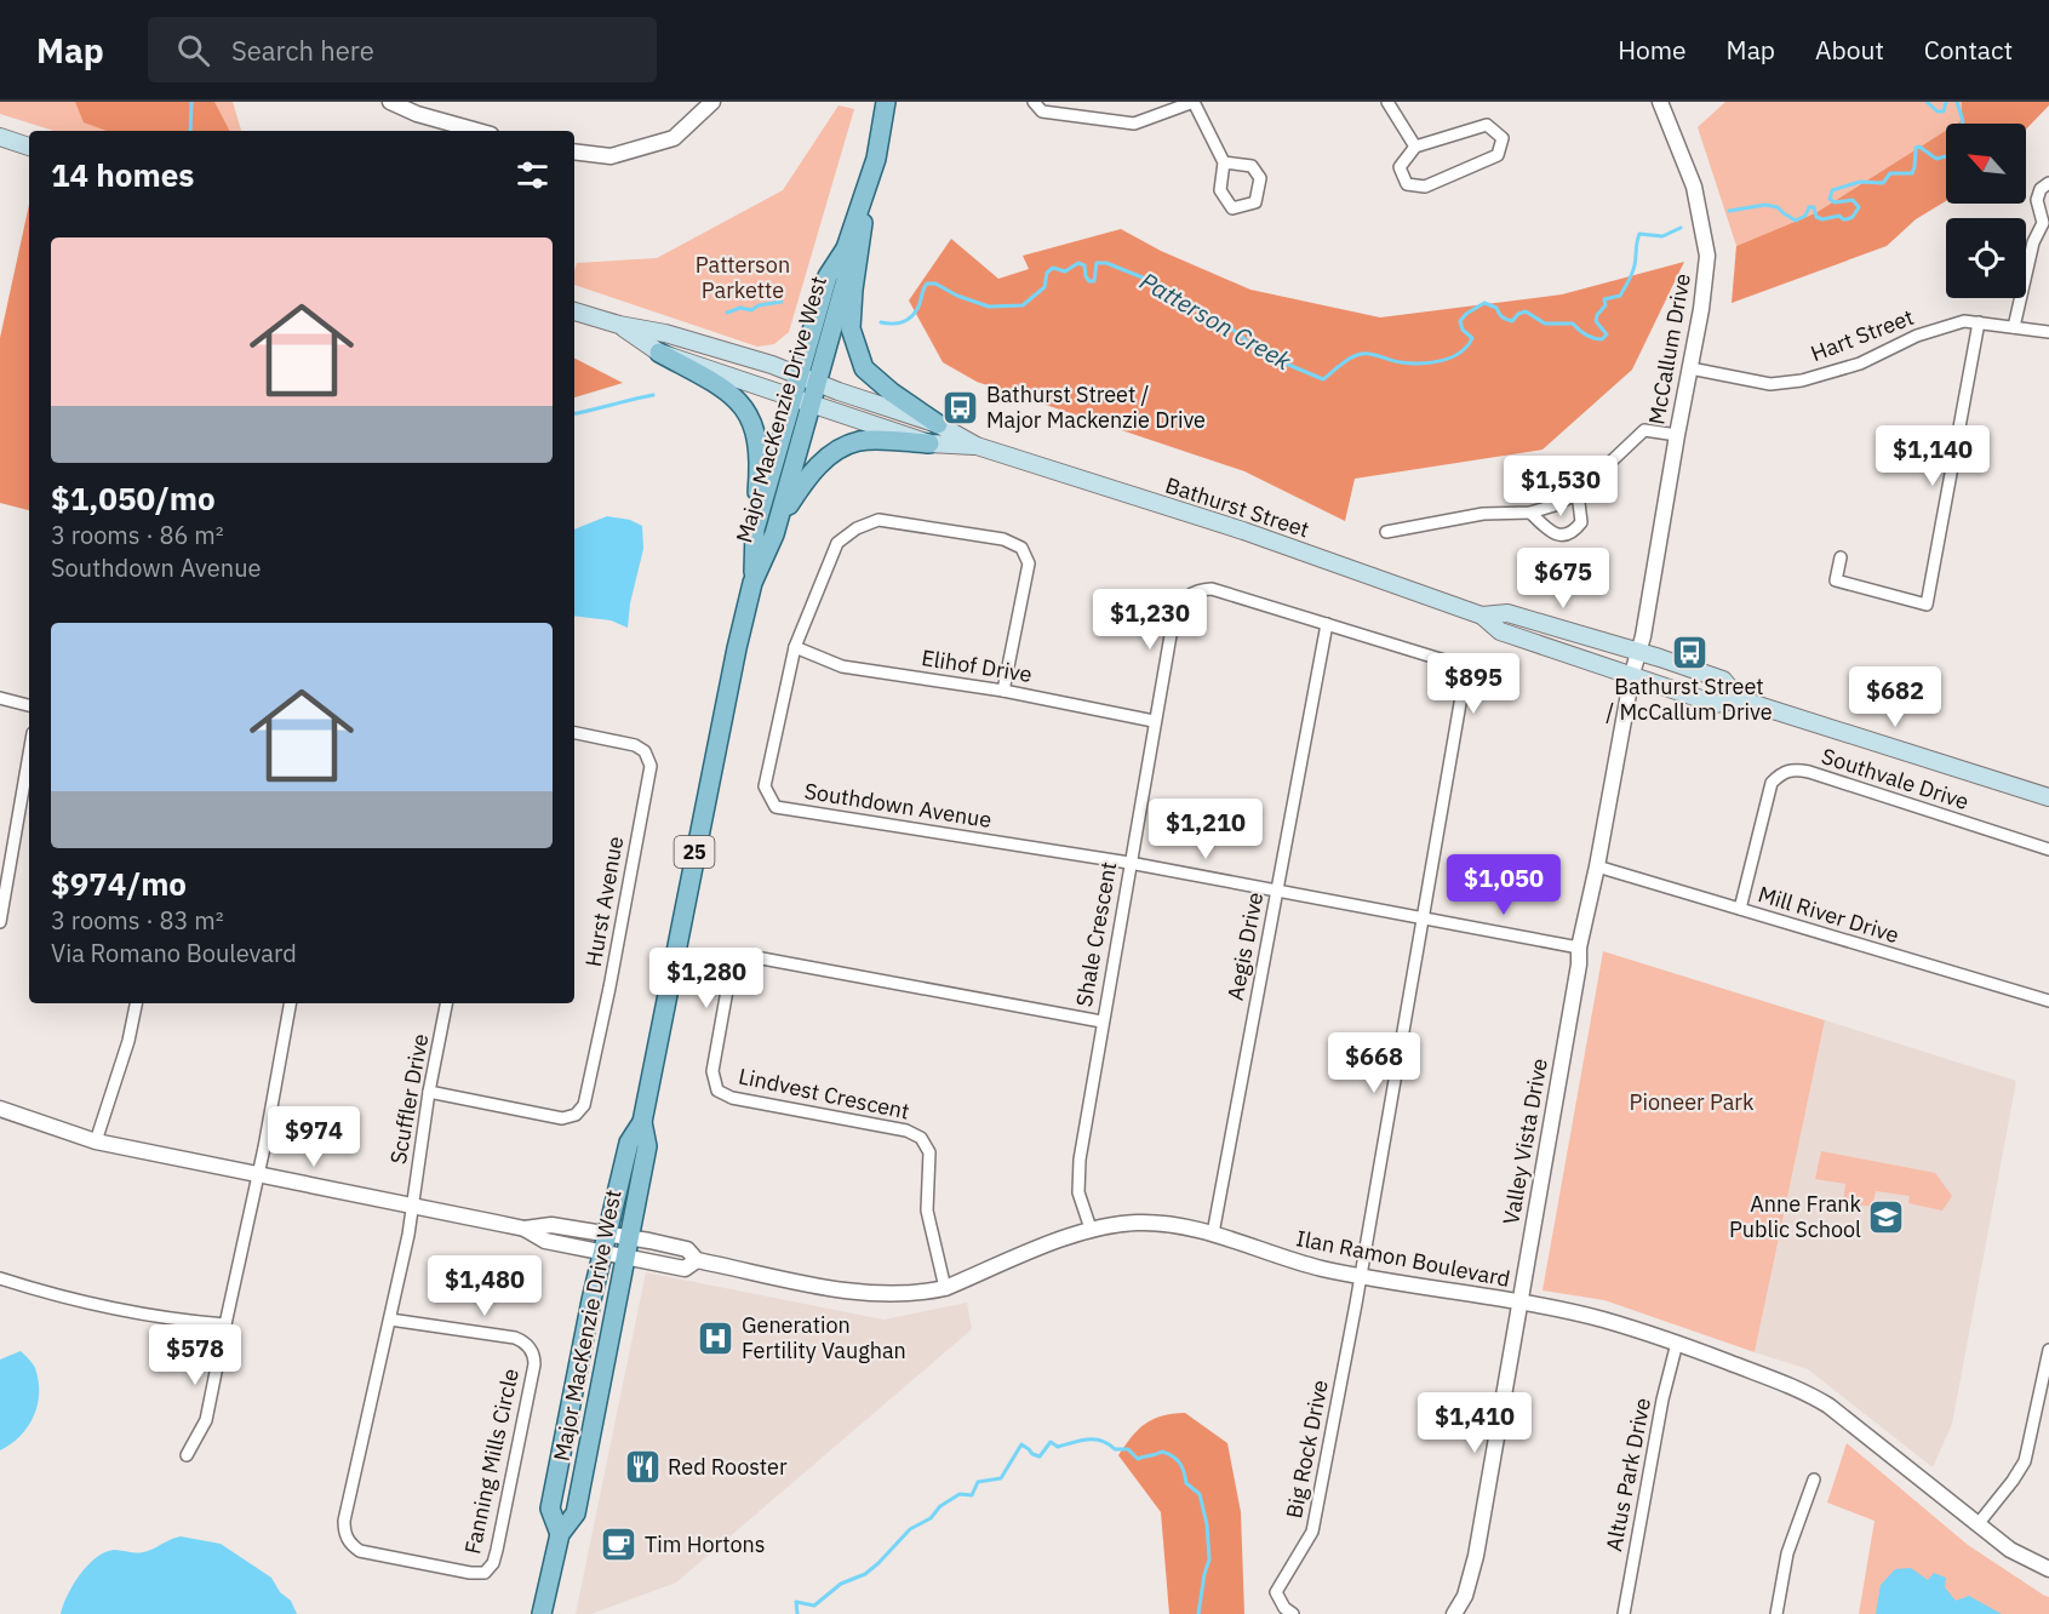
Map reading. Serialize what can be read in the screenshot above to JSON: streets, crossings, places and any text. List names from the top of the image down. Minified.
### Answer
{"streets":{"main road":["Major MacKenzie Drive West","Bathurst Street","25"],"street":["Hart Street","McCallum Drive","Elihof Drive","Southvale Drive","Southdown Avenue","Hurst Avenue","Mill River Drive","Shale Crescent","Aegis Drive","Lindvest Crescent","Scuffler Drive","Valley Vista Drive","Ilan Ramon Boulevard","Big Rock Drive","Fanning Mills Circle","Altus Park Drive"]},"crossings":[["Hart Street","McCallum Drive"],["McCallum Drive","Bathurst Street"],["McCallum Drive","Valley Vista Drive"],["Major MacKenzie Drive West","Bathurst Street"],["Major MacKenzie Drive West","Ilan Ramon Boulevard"],["Bathurst Street","Valley Vista Drive"],["Elihof Drive","Southdown Avenue"],["Elihof Drive","Shale Crescent"],["Southvale Drive","Mill River Drive"],["Southdown Avenue","Shale Crescent"],["Southdown Avenue","Aegis Drive"],["Southdown Avenue","Valley Vista Drive"],["Hurst Avenue","Scuffler Drive"],["Mill River Drive","Valley Vista Drive"],["Shale Crescent","Aegis Drive"],["Shale Crescent","Lindvest Crescent"],["Shale Crescent","Ilan Ramon Boulevard"],["Shale Crescent","Big Rock Drive"],["Aegis Drive","Ilan Ramon Boulevard"],["Lindvest Crescent","Ilan Ramon Boulevard"],["Scuffler Drive","Fanning Mills Circle"],["Valley Vista Drive","Ilan Ramon Boulevard"],["Ilan Ramon Boulevard","Big Rock Drive"],["Ilan Ramon Boulevard","Altus Park Drive"]],"water":["Patterson Creek"],"parks":["Patterson Parkette","Pioneer Park"],"places":{"bus stop":["Bathurst Street / Major Mackenzie Drive","Bathurst Street / McCallum Drive"],"school or university":["Anne Frank Public School"],"hospital":["Generation Fertility Vaughan"],"restaurant":["Red Rooster"],"cafe":["Tim Hortons"]},"north":"top left","page":{"header":"Map","search":"Search here","nav":["Home","Map","About","Contact"],"heading":"14 homes","list":[{"name":"$1,050/mo","note":"3 rooms · 86 m² · Southdown Avenue"},{"name":"$974/mo","note":"3 rooms · 83 m² · Via Romano Boulevard"}],"price":["$1,140","$1,530","$675","$1,230","$895","$682","$1,210","$1,050","$1,280","$668","$974","$1,480","$578","$1,410"]}}
